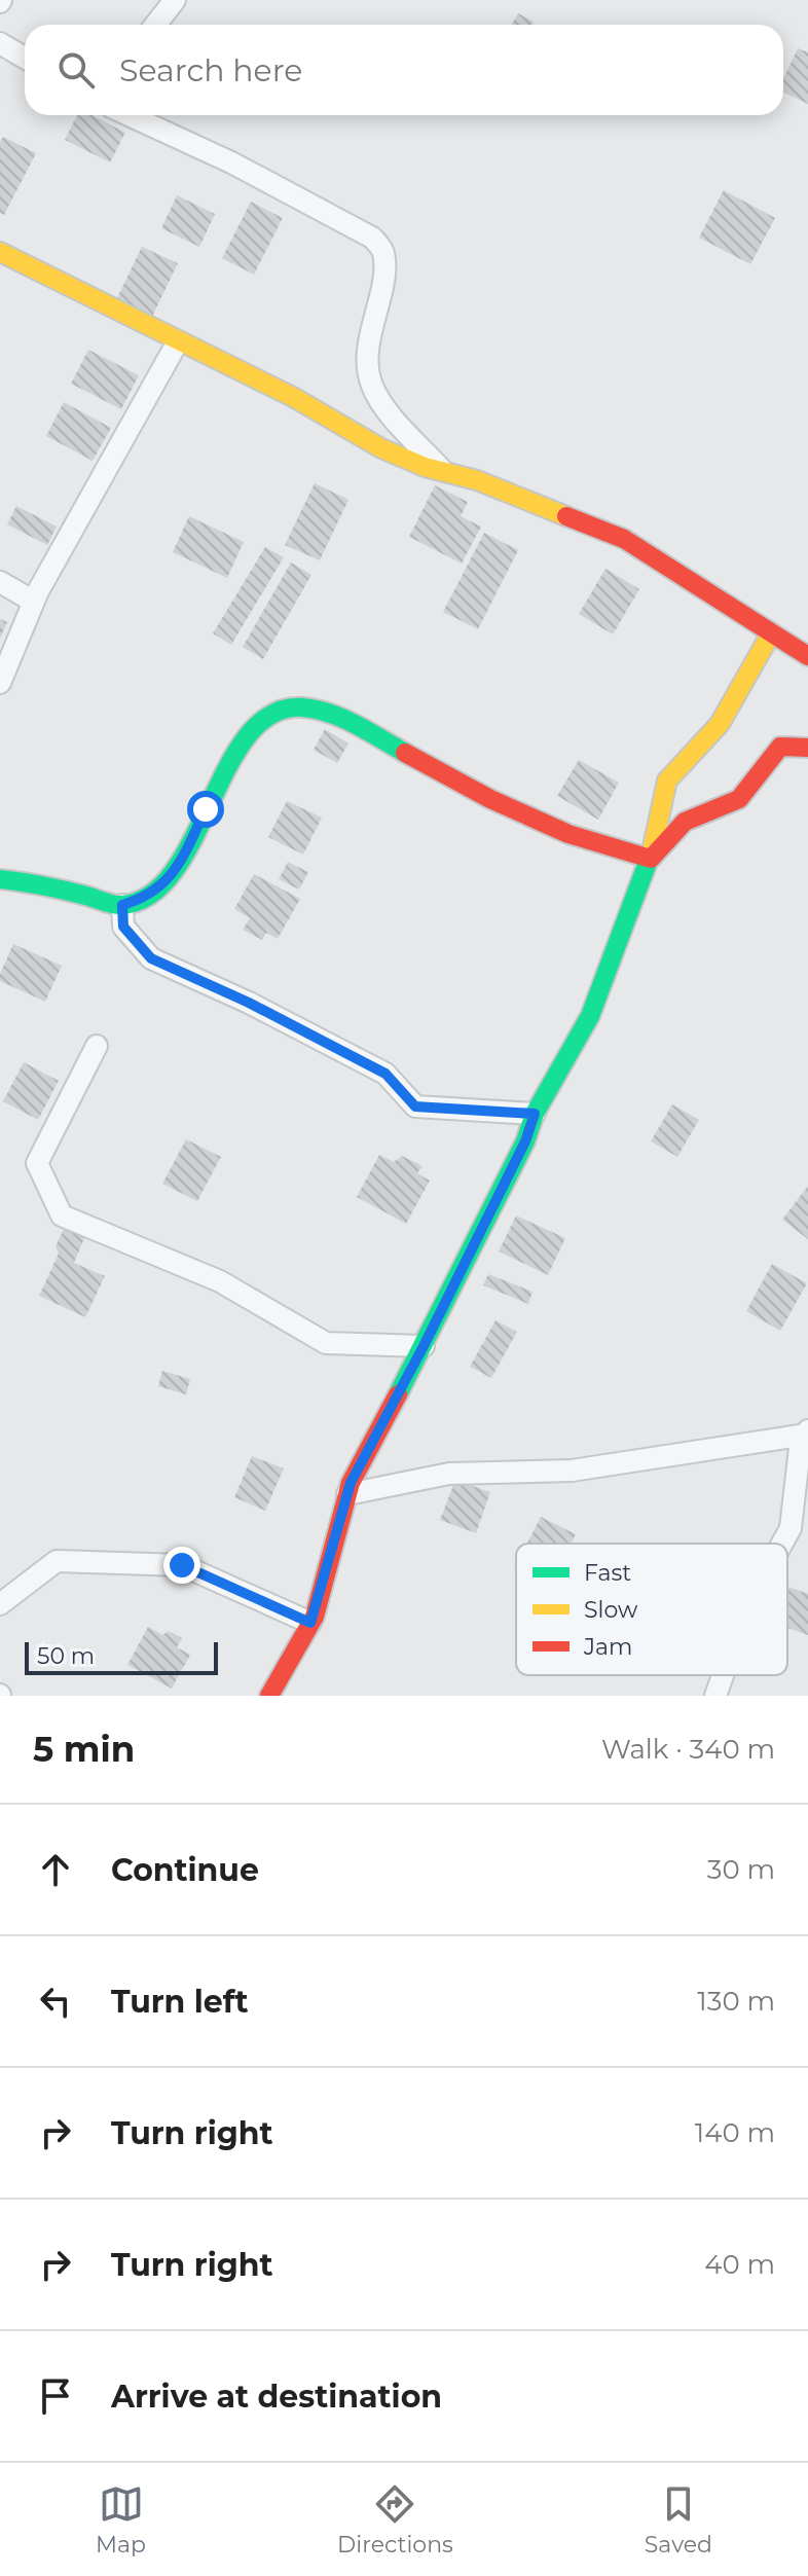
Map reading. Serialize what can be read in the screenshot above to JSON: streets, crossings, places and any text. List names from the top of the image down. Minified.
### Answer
{"legend":["Fast","Slow","Jam"],"scale_bar":"50 m","page":{"search":"Search here","scale":"50 m","heading":["5 min","Walk · 340 m"],"list":[["Continue","30 m"],["Turn left","130 m"],["Turn right","140 m"],["Turn right","40 m"],"Arrive at destination"],"nav":["Map","Directions","Saved"]}}
